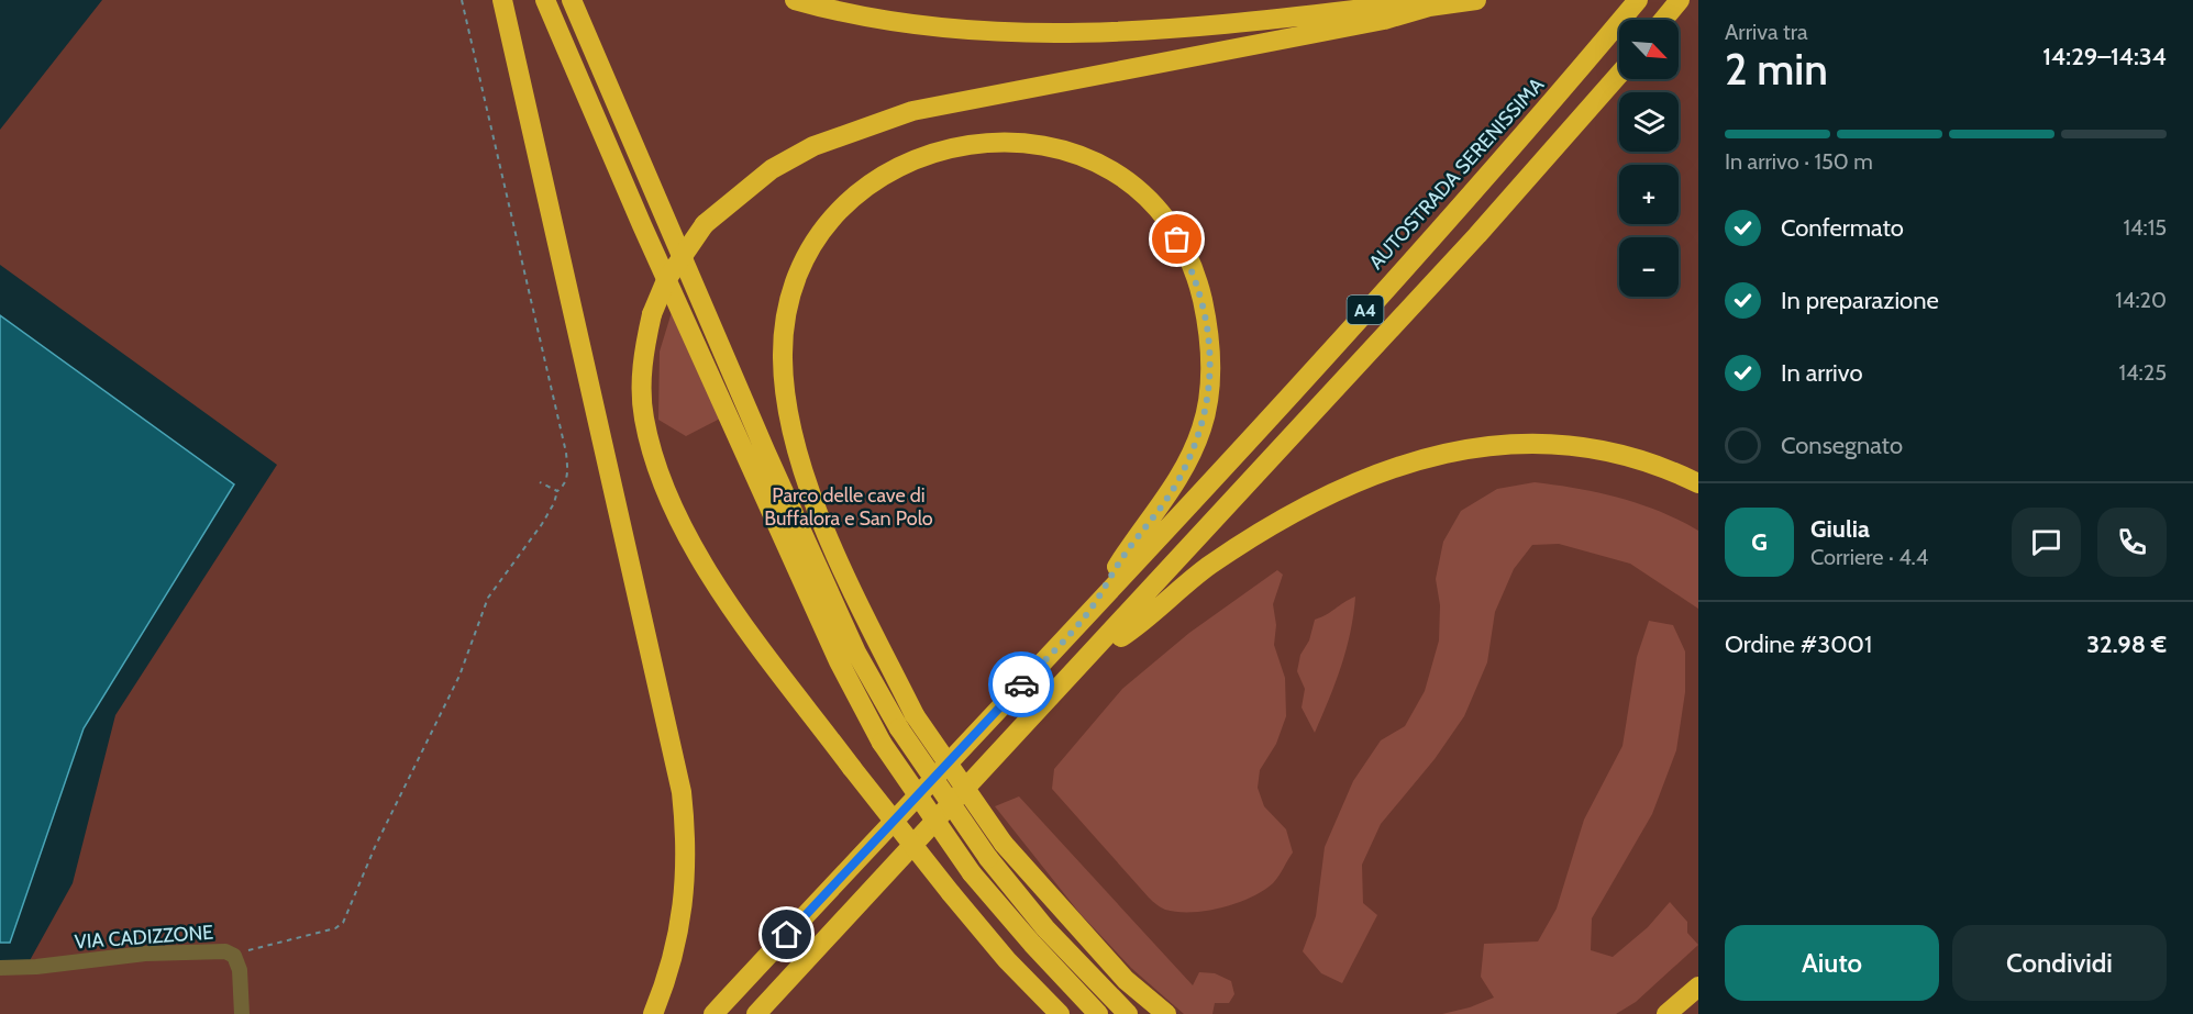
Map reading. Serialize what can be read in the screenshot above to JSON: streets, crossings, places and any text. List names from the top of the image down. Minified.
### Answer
{"streets":{"highway":["AUTOSTRADA SERENISSIMA","A4"],"street":["VIA CADIZZONE"]},"parks":["Parco delle cave di Buffalora e San Polo"],"north":"bottom right","page":{"heading":["2 min","Arriva tra","14:29–14:34"],"panel":["Giulia","Corriere · 4.4","Ordine #3001","32.98 €"],"map_buttons":["+","−"],"bar":"In arrivo · 150 m","list":[["Confermato","14:15"],["In preparazione","14:20"],["In arrivo","14:25"],"Consegnato"],"round":"G","buttons":["Aiuto","Condividi"]}}
